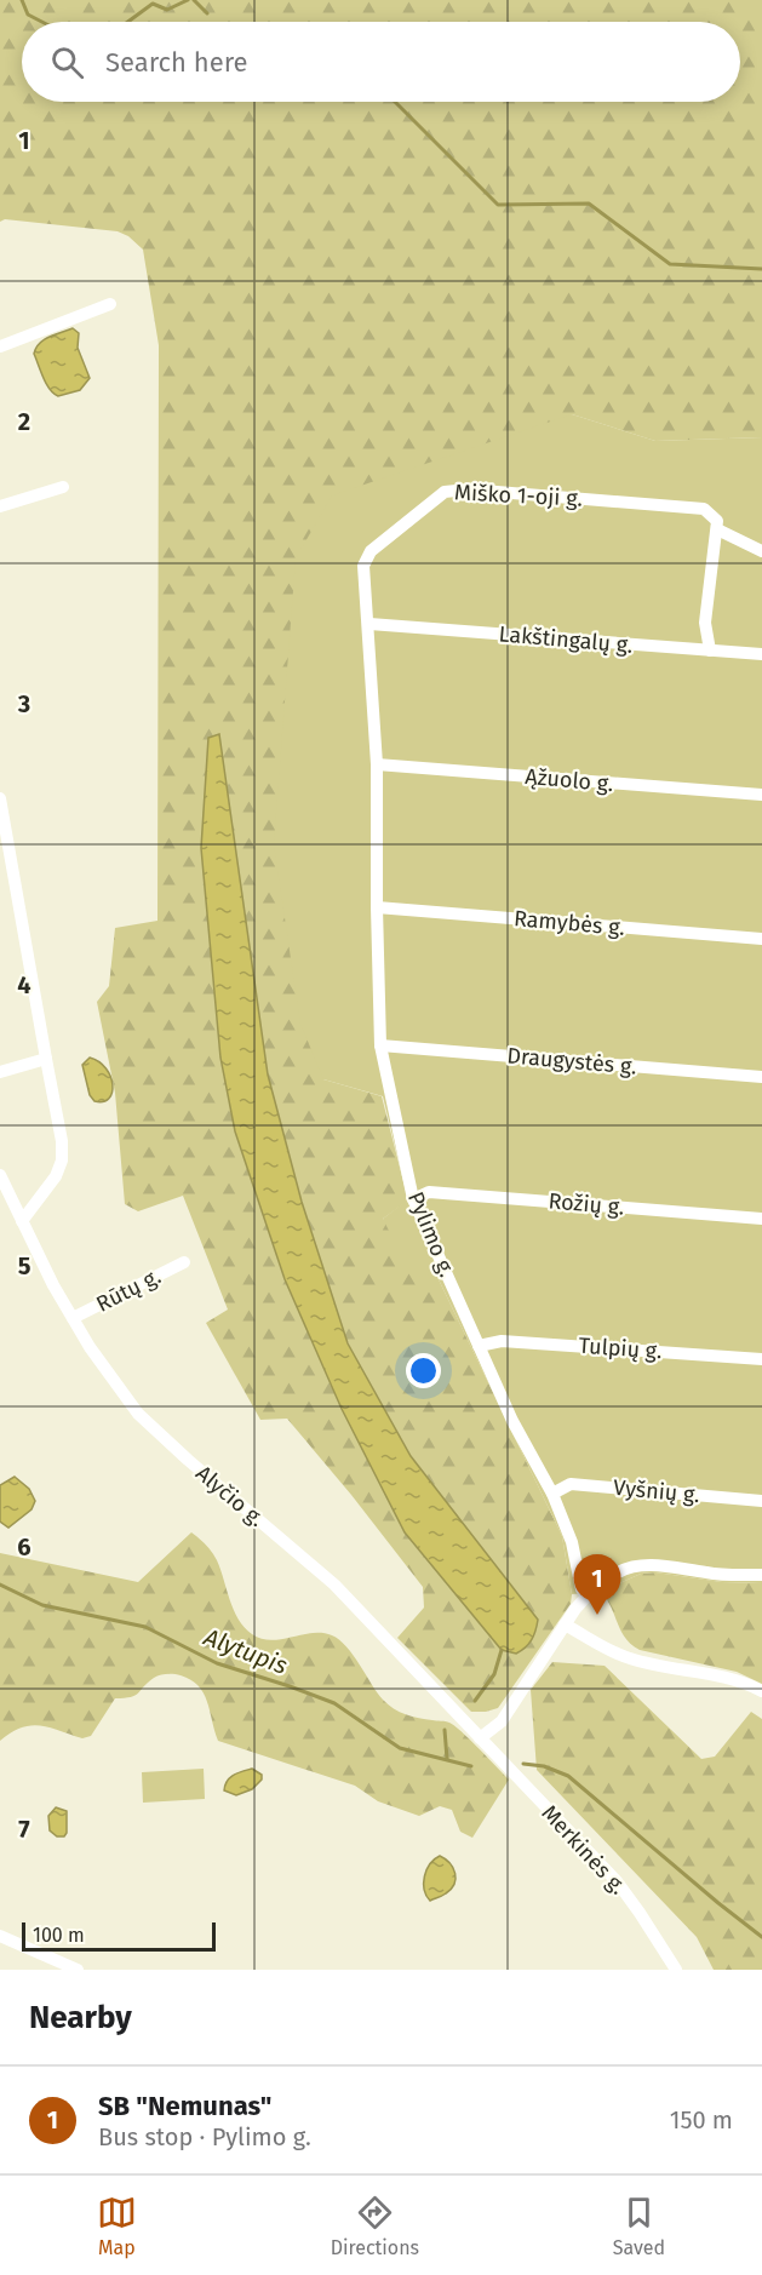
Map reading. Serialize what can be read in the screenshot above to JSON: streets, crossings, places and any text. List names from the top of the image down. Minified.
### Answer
{"streets":{"street":["Miško 1-oji g.","Lakštingalų g.","Ąžuolo g.","Ramybės g.","Draugystės g.","Rožių g.","Pylimo g.","Rūtų g.","Tulpių g.","Vyšnių g.","Alyčio g.","Merkinės g."]},"crossings":[["Miško 1-oji g.","Lakštingalų g."],["Miško 1-oji g.","Pylimo g."],["Lakštingalų g.","Pylimo g."],["Ąžuolo g.","Pylimo g."],["Ramybės g.","Pylimo g."],["Draugystės g.","Pylimo g."],["Rožių g.","Pylimo g."],["Pylimo g.","Tulpių g."],["Pylimo g.","Vyšnių g."],["Rūtų g.","Alyčio g."],["Alyčio g.","Merkinės g."]],"water":["Alytupis"],"scale_bar":"100 m","page":{"search":"Search here","pins":"1","scale":"100 m","heading":"Nearby","list":[{"mark":"1","name":"SB \"Nemunas\"","note":"Bus stop · Pylimo g.","value":"150 m"}],"nav":["Map","Directions","Saved"]},"grid":{"rows":["1","2","3","4","5","6","7"]}}
